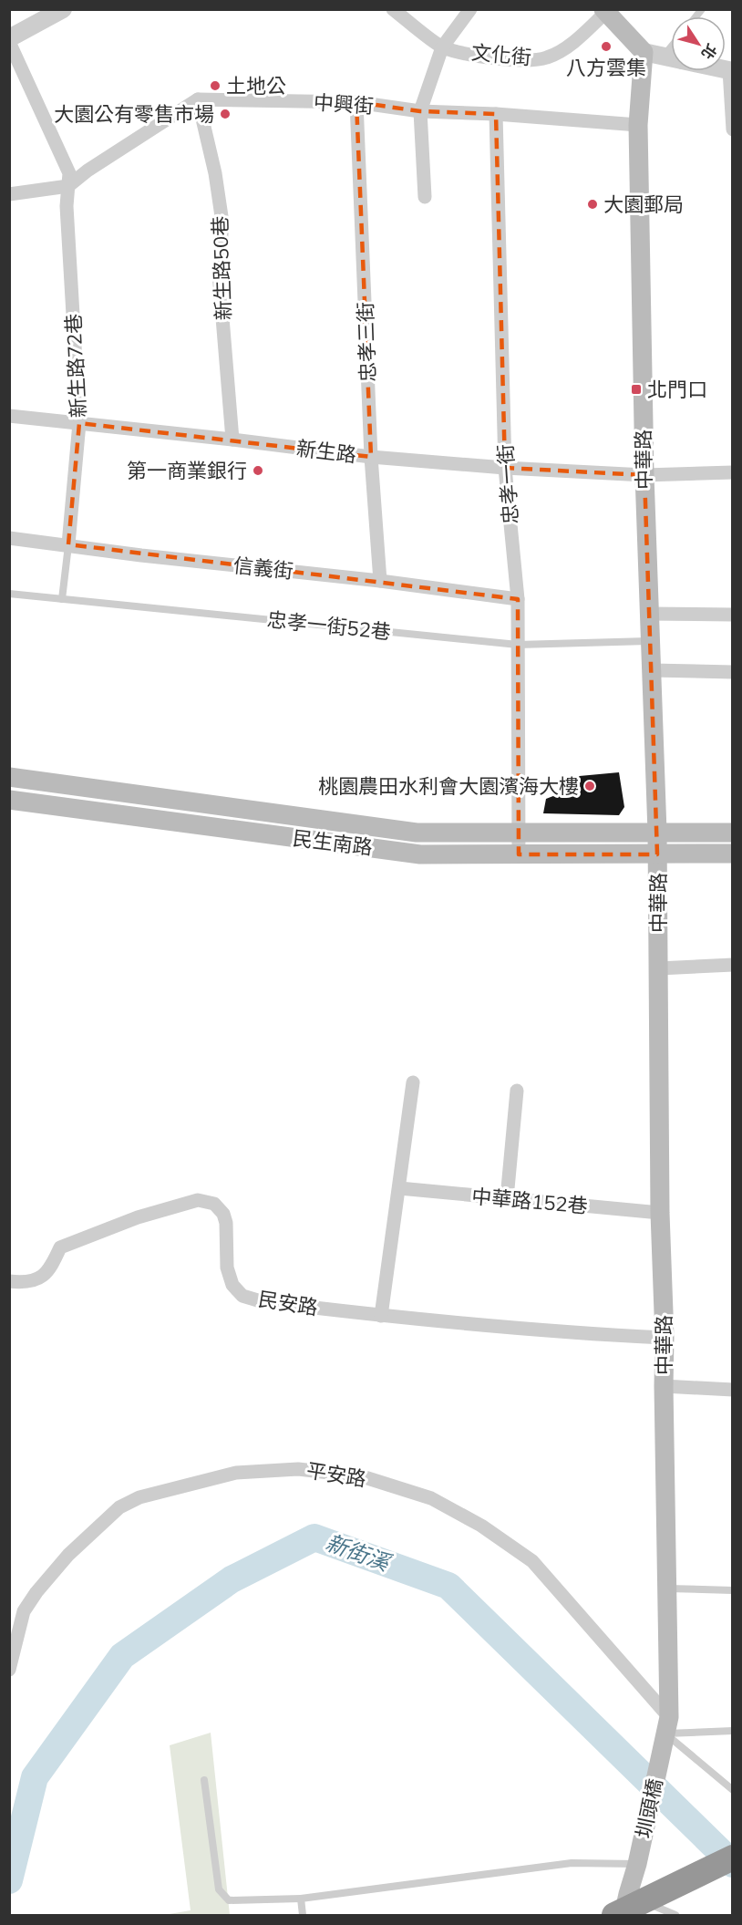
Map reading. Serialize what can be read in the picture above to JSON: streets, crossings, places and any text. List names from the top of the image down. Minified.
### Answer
{"streets":{"main road":["中華路","民生南路","圳頭橋"],"street":["文化街","中興街","新生路50巷","忠孝三街","新生路72巷","新生路","忠孝一街","信義街","中華路152巷","民安路","平安路"],"lane":["忠孝一街52巷"]},"crossings":[["中興街","新生路50巷"],["中興街","忠孝三街"],["中興街","中華路"],["中興街","忠孝一街"],["新生路50巷","新生路"],["忠孝三街","新生路"],["忠孝三街","信義街"],["新生路72巷","新生路"],["新生路72巷","信義街"],["新生路","中華路"],["新生路","忠孝一街"],["中華路","忠孝一街52巷"],["中華路","民生南路"],["中華路","中華路152巷"],["中華路","民安路"],["中華路","平安路"],["中華路","圳頭橋"],["忠孝一街","信義街"],["忠孝一街","忠孝一街52巷"],["忠孝一街","民生南路"],["平安路","圳頭橋"]],"water":["新街溪"],"places":{"other":["八方雲集","土地公","大園公有零售市場","大園郵局","第一商業銀行","桃園農田水利會大園濱海大樓"],"transit":["北門口"]},"north":"bottom right"}
